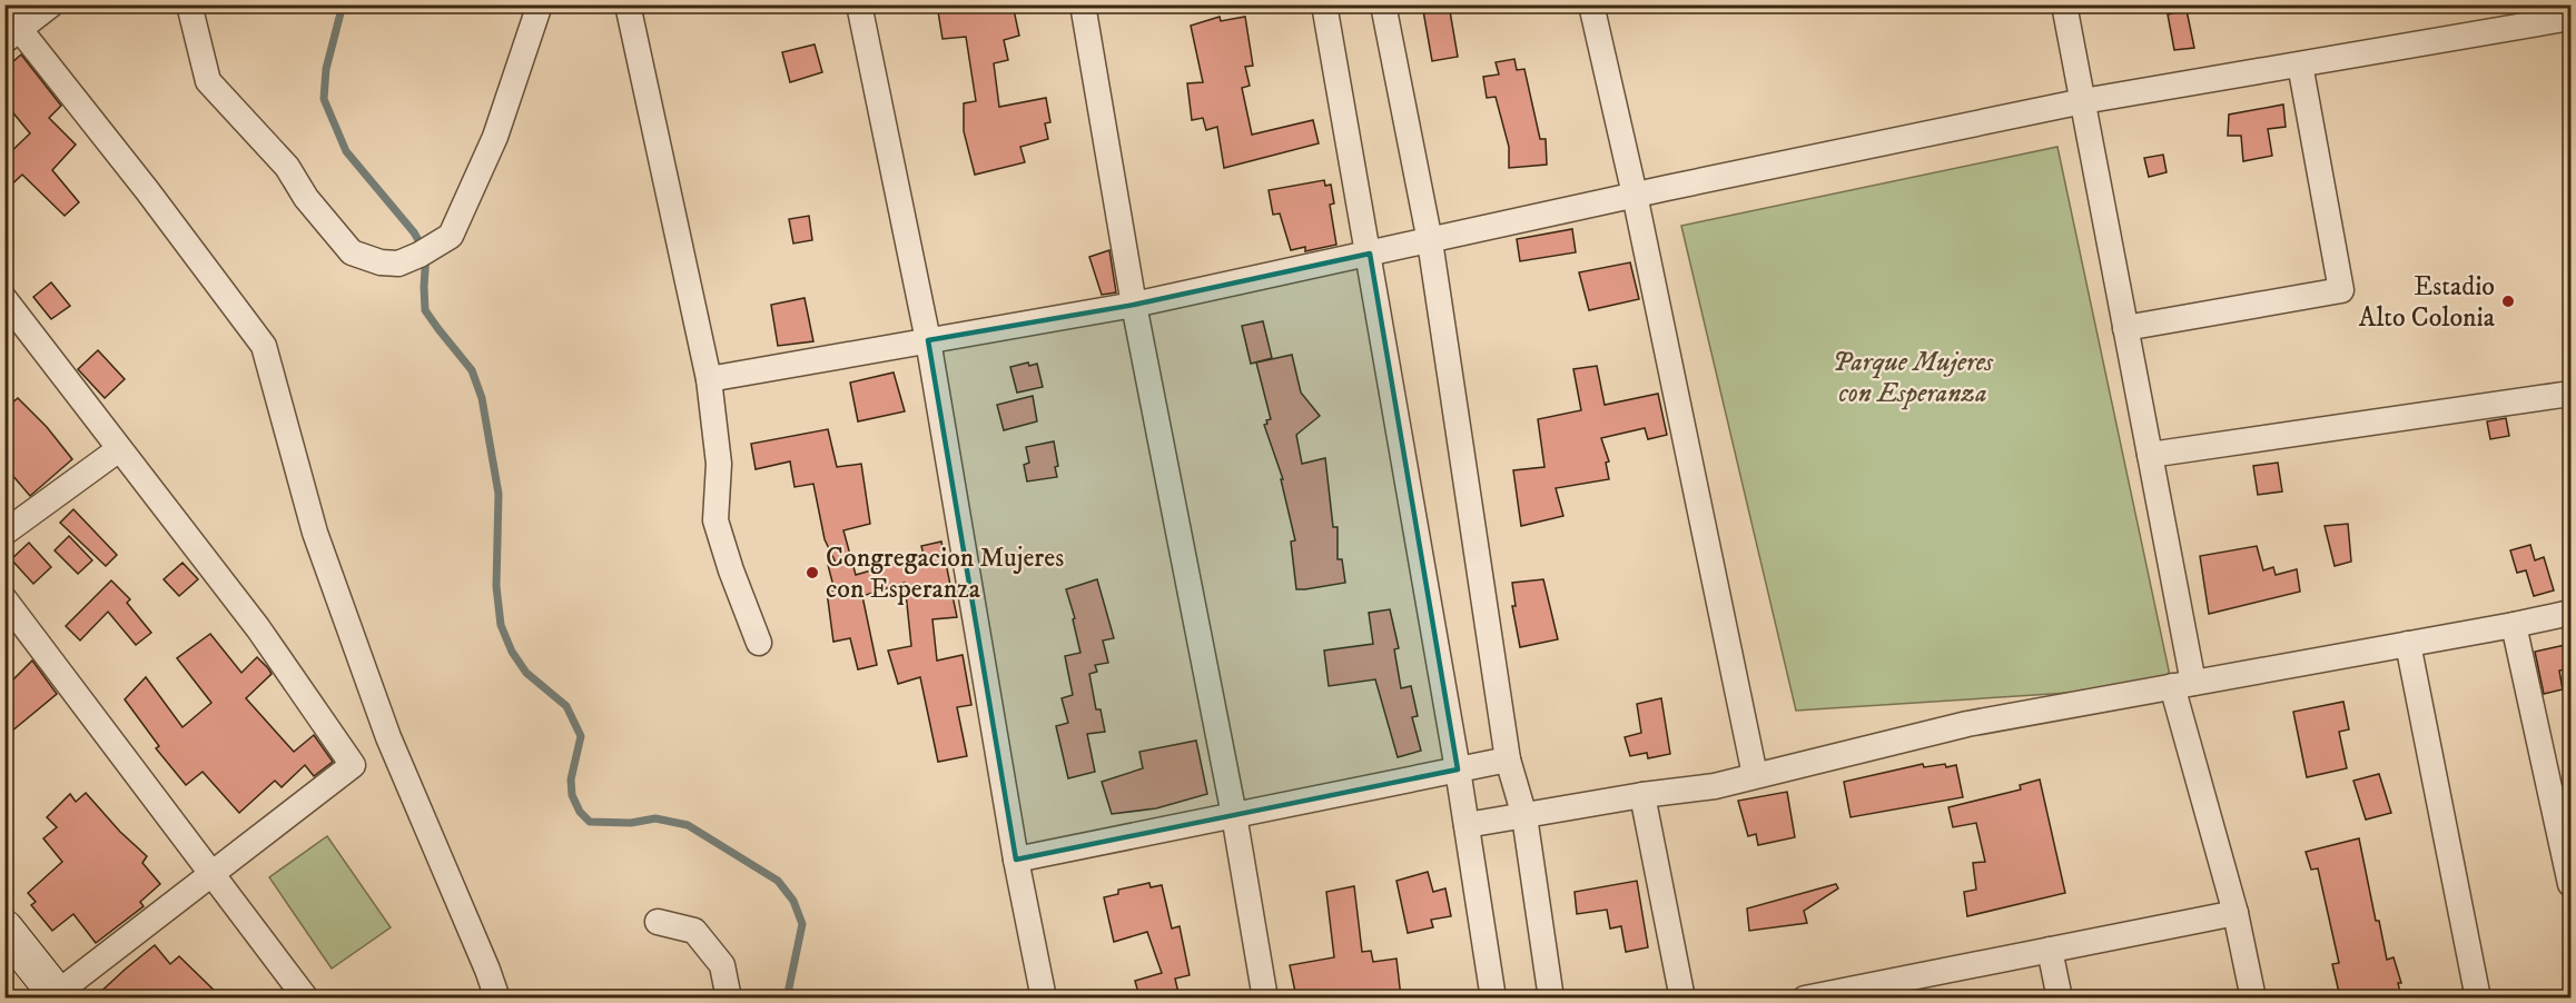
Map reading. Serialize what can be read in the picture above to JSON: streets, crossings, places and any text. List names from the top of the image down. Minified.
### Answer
{"parks":["Parque Mujeres con Esperanza"],"places":["Estadio Alto Colonia","Congregacion Mujeres con Esperanza"]}
